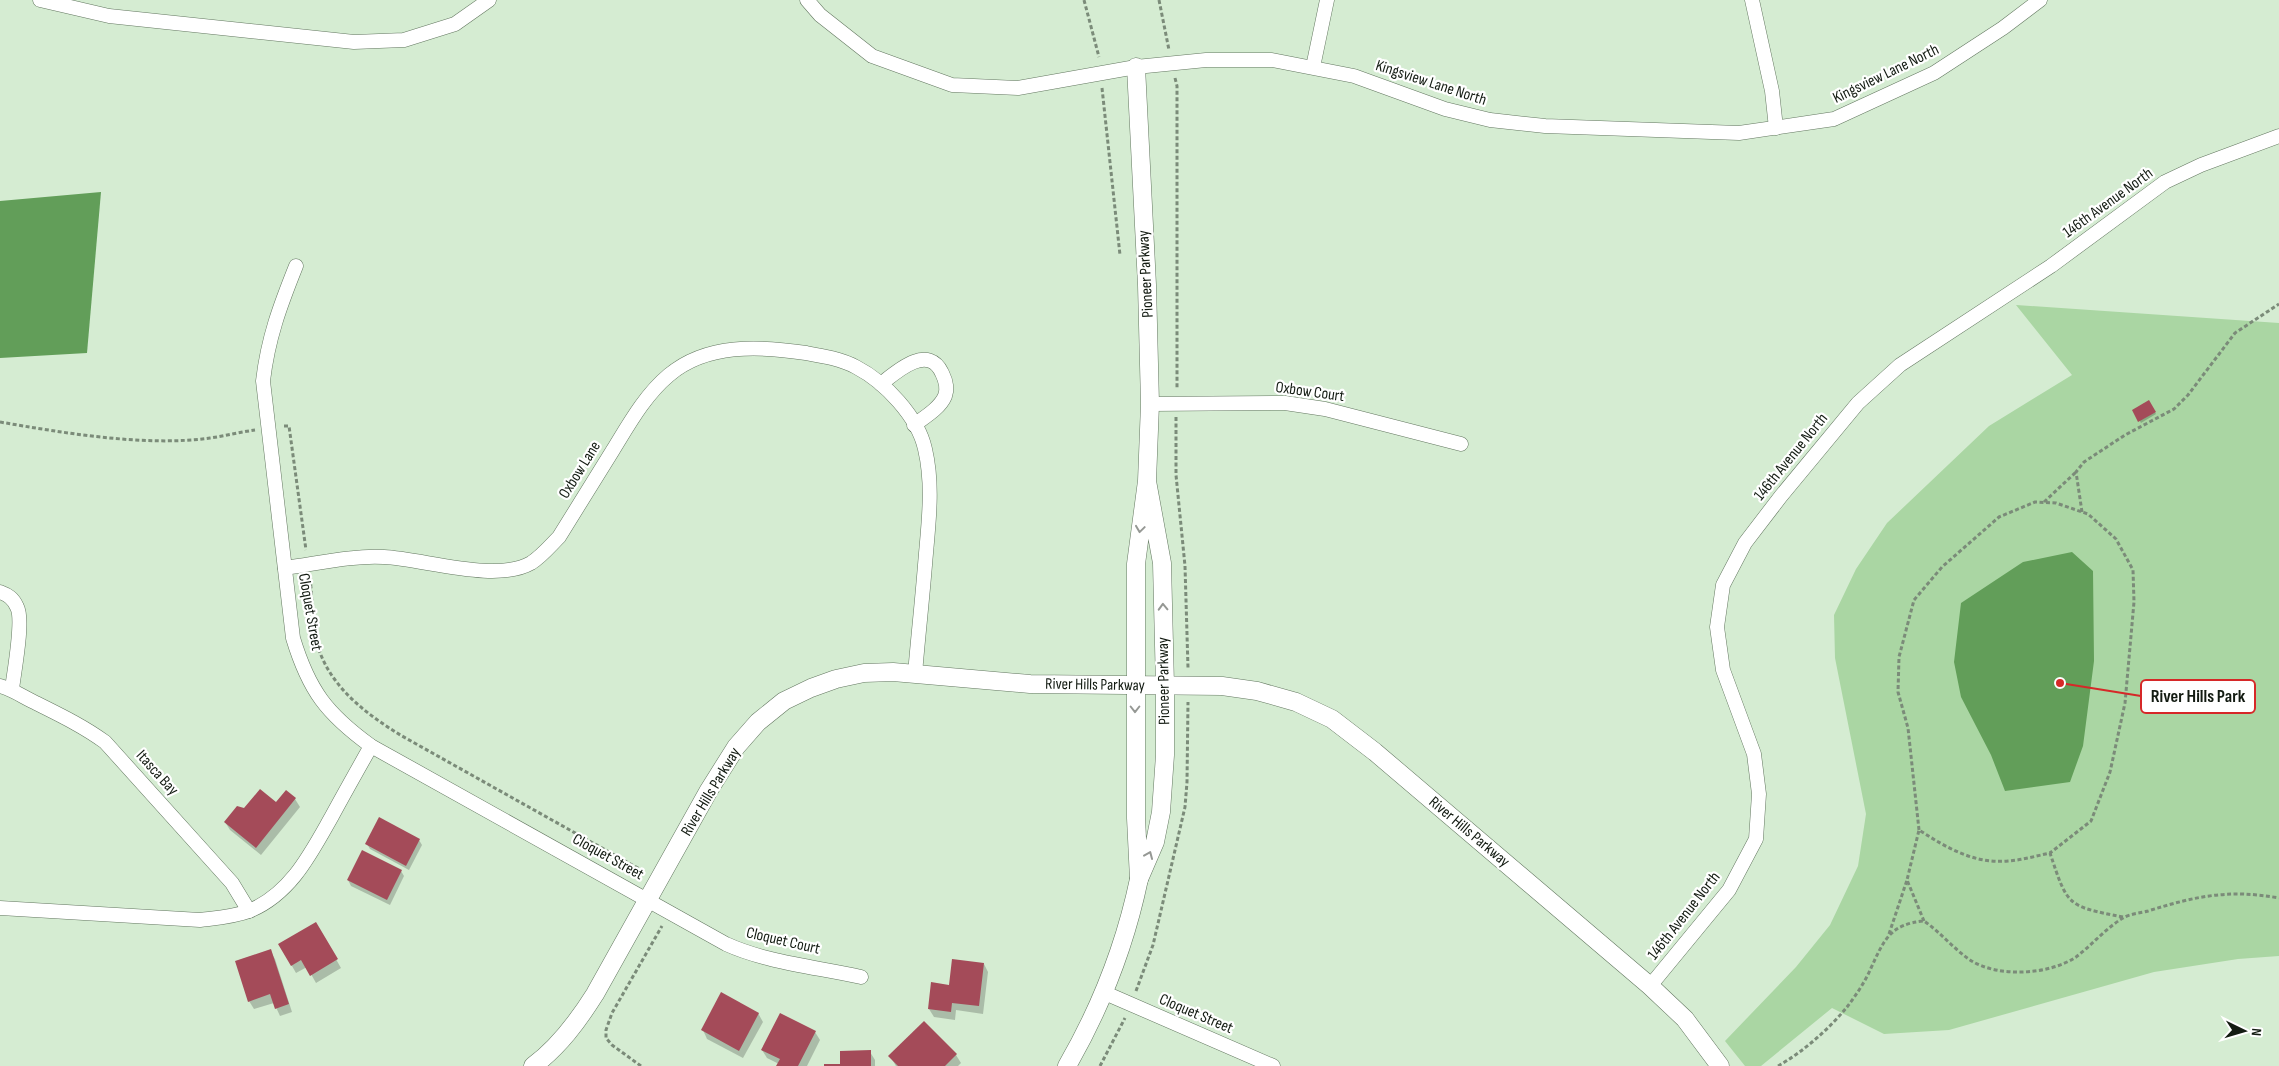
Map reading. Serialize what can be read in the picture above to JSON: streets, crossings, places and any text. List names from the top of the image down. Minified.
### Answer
{"streets":{"street":["Kingsview Lane North","146th Avenue North","Pioneer Parkway","Oxbow Court","Oxbow Lane","Cloquet Street","River Hills Parkway","Itasca Bay","Cloquet Court"]},"crossings":[["Kingsview Lane North","Pioneer Parkway"],["146th Avenue North","River Hills Parkway"],["Pioneer Parkway","Oxbow Court"],["Pioneer Parkway","Cloquet Street"],["Pioneer Parkway","River Hills Parkway"],["Oxbow Lane","Cloquet Street"],["Oxbow Lane","River Hills Parkway"],["Cloquet Street","River Hills Parkway"],["Cloquet Street","Cloquet Court"],["River Hills Parkway","Cloquet Court"]],"places":["River Hills Park"],"north":"right"}
